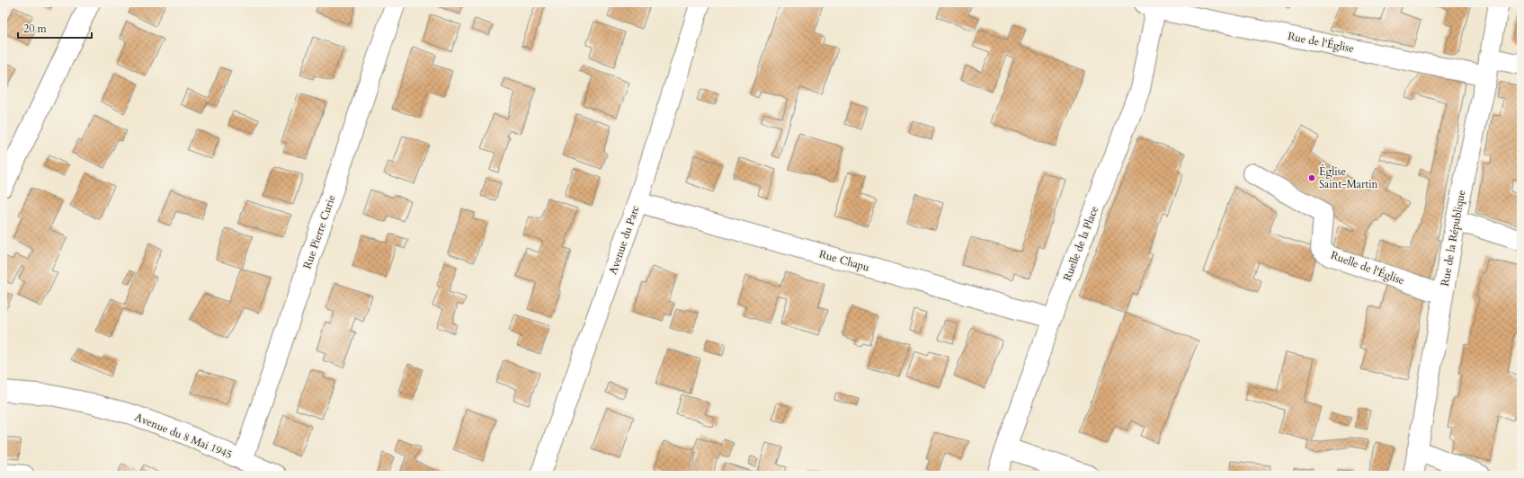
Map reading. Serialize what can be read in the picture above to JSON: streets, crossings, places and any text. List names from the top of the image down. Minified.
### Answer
{"streets":{"street":["Rue de l'Église","Rue Pierre Curie","Rue de la République","Avenue du Parc","Ruelle de la Place","Rue Chapu","Ruelle de l'Église","Avenue du 8 Mai 1945"]},"crossings":[["Rue de l'Église","Rue de la République"],["Rue de l'Église","Ruelle de la Place"],["Rue Pierre Curie","Avenue du 8 Mai 1945"],["Rue de la République","Ruelle de l'Église"],["Avenue du Parc","Rue Chapu"],["Ruelle de la Place","Rue Chapu"]],"places":["Église Saint-Martin"],"scale_bar":"20 m"}
